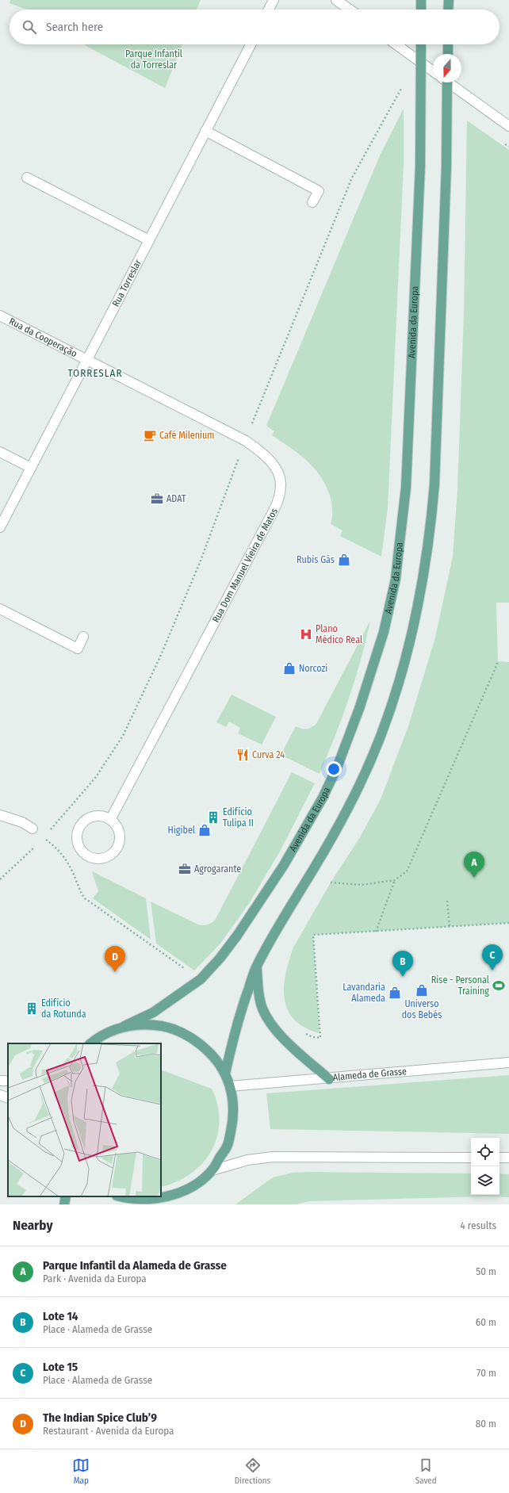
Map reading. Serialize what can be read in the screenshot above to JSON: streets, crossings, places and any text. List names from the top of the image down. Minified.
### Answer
{"streets":{"main road":["Avenida da Europa"],"street":["Rua Torreslar","Rua da Cooperação","Rua Dom Manuel Vieira de Matos","Alameda de Grasse"]},"crossings":[["Rua Torreslar","Rua da Cooperação"],["Rua Torreslar","Rua Dom Manuel Vieira de Matos"],["Rua da Cooperação","Rua Dom Manuel Vieira de Matos"]],"districts":["TORRESLAR"],"parks":["Parque Infantil da Torreslar"],"places":{"cafe":["Café Milenium"],"office":["ADAT","Agrogarante"],"shop":["Rubis Gás","Norcozi","Higibel","Universo dos Bebés","Lavandaria Alameda"],"hospital":["Plano Médico Real"],"restaurant":["Curva 24"],"building":["Edifício Tulipa II","Edifício da Rotunda"],"sports":["Rise - Personal Training"]},"north":"bottom","page":{"search":"Search here","pins":["A","C","D","B"],"heading":["Nearby","4 results"],"list":[{"mark":"A","name":"Parque Infantil da Alameda de Grasse","note":"Park · Avenida da Europa","value":"50 m"},{"mark":"B","name":"Lote 14","note":"Place · Alameda de Grasse","value":"60 m"},{"mark":"C","name":"Lote 15","note":"Place · Alameda de Grasse","value":"70 m"},{"mark":"D","name":"The Indian Spice Club’9","note":"Restaurant · Avenida da Europa","value":"80 m"}],"nav":["Map","Directions","Saved"]}}
